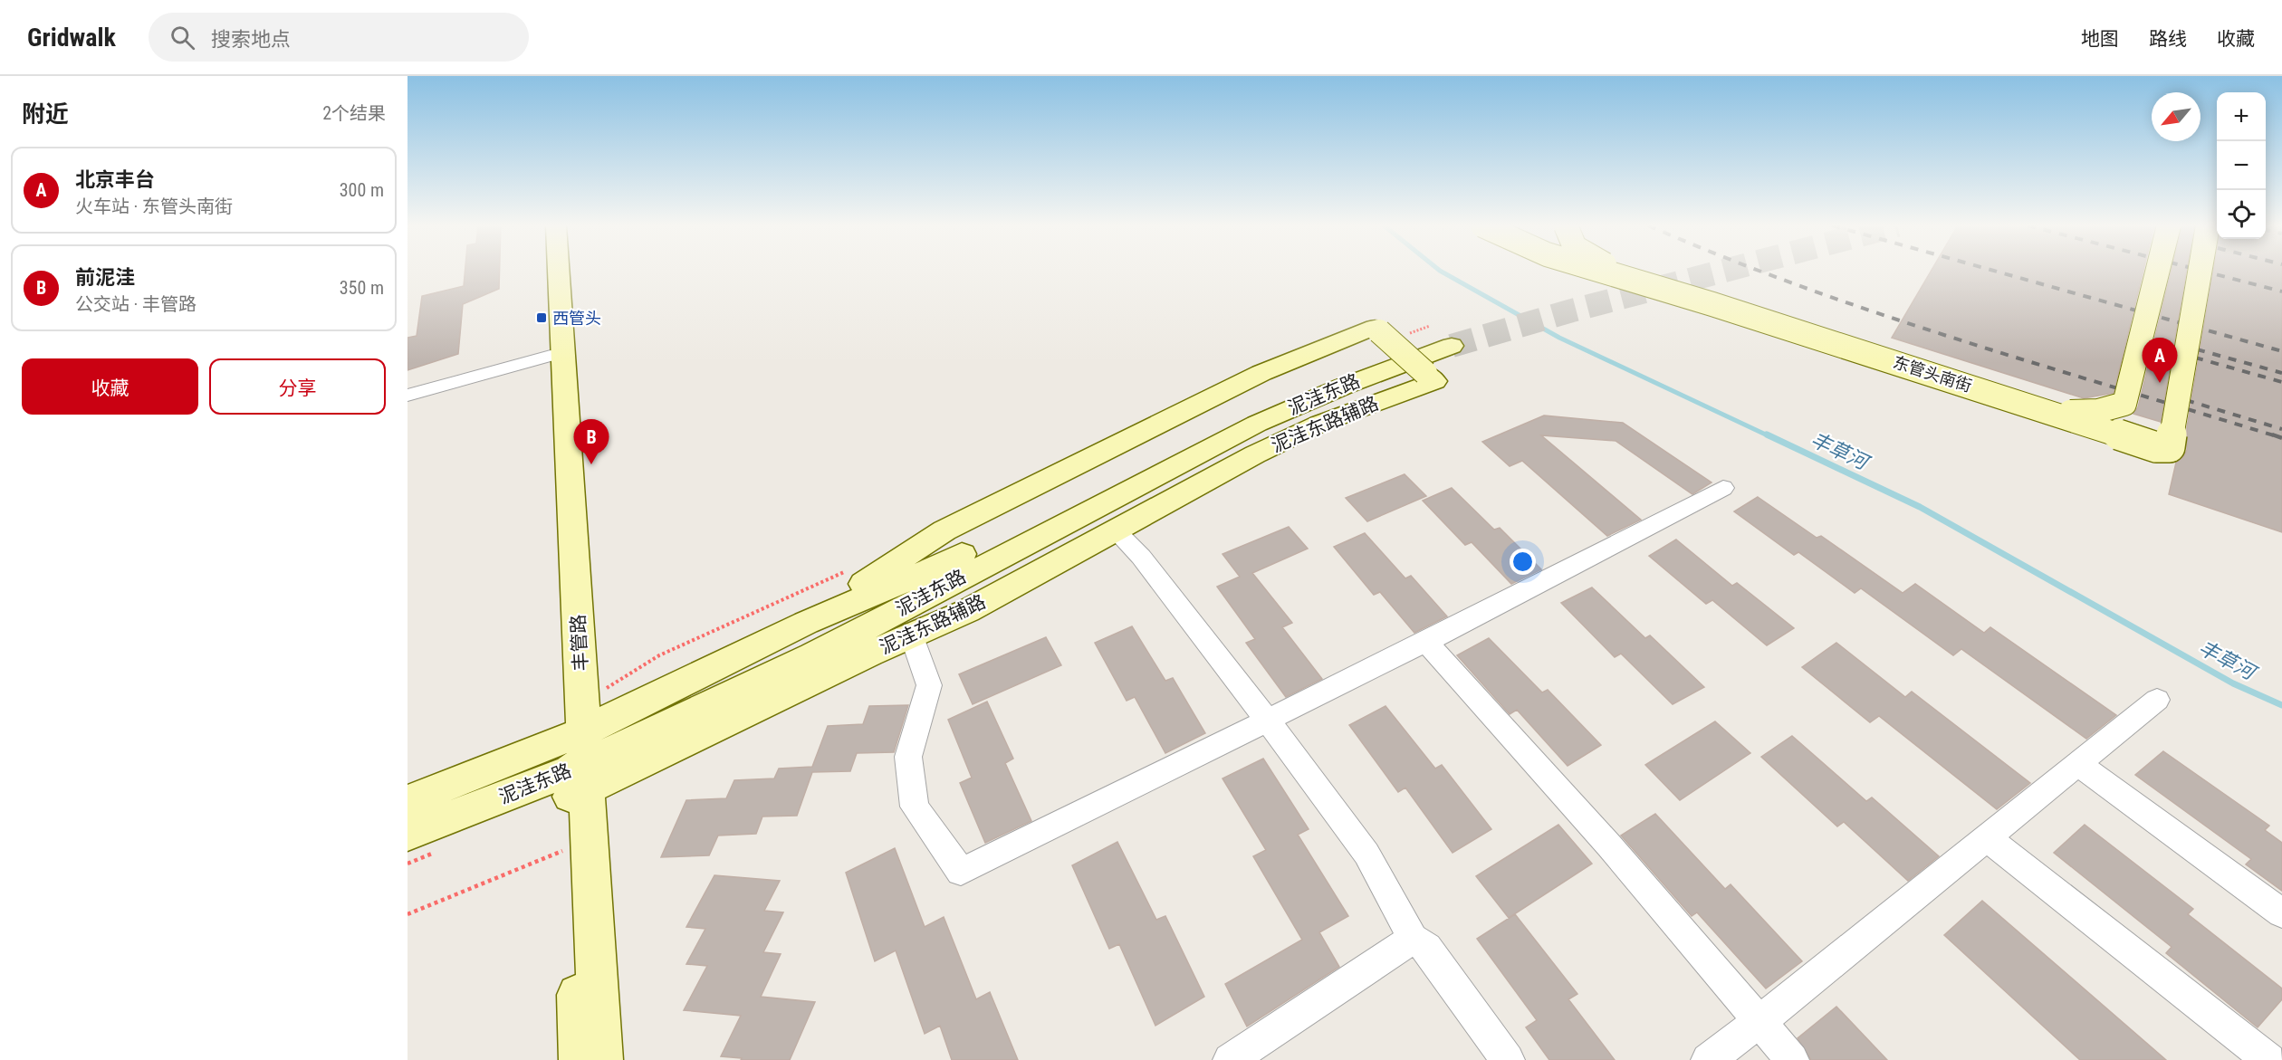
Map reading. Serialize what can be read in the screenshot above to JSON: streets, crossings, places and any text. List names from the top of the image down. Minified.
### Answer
{"streets":{"main road":["东管头南街","泥洼东路","泥洼东路辅路","丰管路"]},"crossings":[["泥洼东路","泥洼东路辅路"],["泥洼东路","丰管路"],["泥洼东路辅路","丰管路"]],"water":["丰草河"],"places":{"transit":["西管头"]},"north":"bottom left","page":{"header":"Gridwalk","search":"搜索地点","nav":["地图","路线","收藏"],"heading":["附近","2个结果"],"map_buttons":["+","−"],"list":[{"mark":"A","name":"北京丰台","note":"火车站 · 东管头南街","value":"300 m"},{"mark":"B","name":"前泥洼","note":"公交站 · 丰管路","value":"350 m"}],"pins":["A","B"],"buttons":["收藏","分享"]}}
